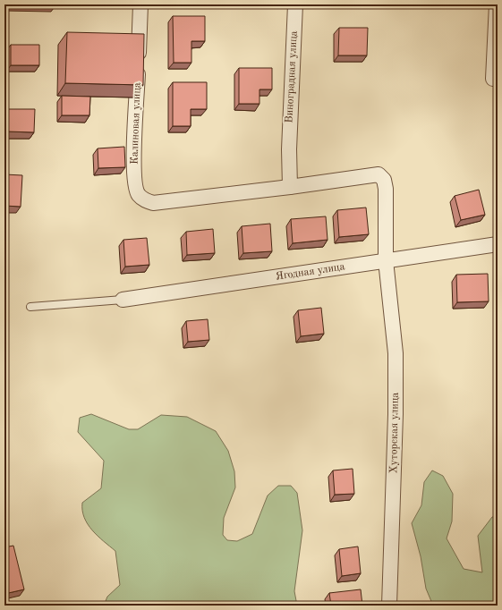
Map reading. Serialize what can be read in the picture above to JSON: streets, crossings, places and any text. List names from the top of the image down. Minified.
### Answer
{"streets":{"street":["Виноградная улица","Калиновая улица","Ягодная улица","Хуторская улица"]},"crossings":[["Виноградная улица","Калиновая улица"],["Виноградная улица","Хуторская улица"],["Калиновая улица","Хуторская улица"],["Ягодная улица","Хуторская улица"]]}
